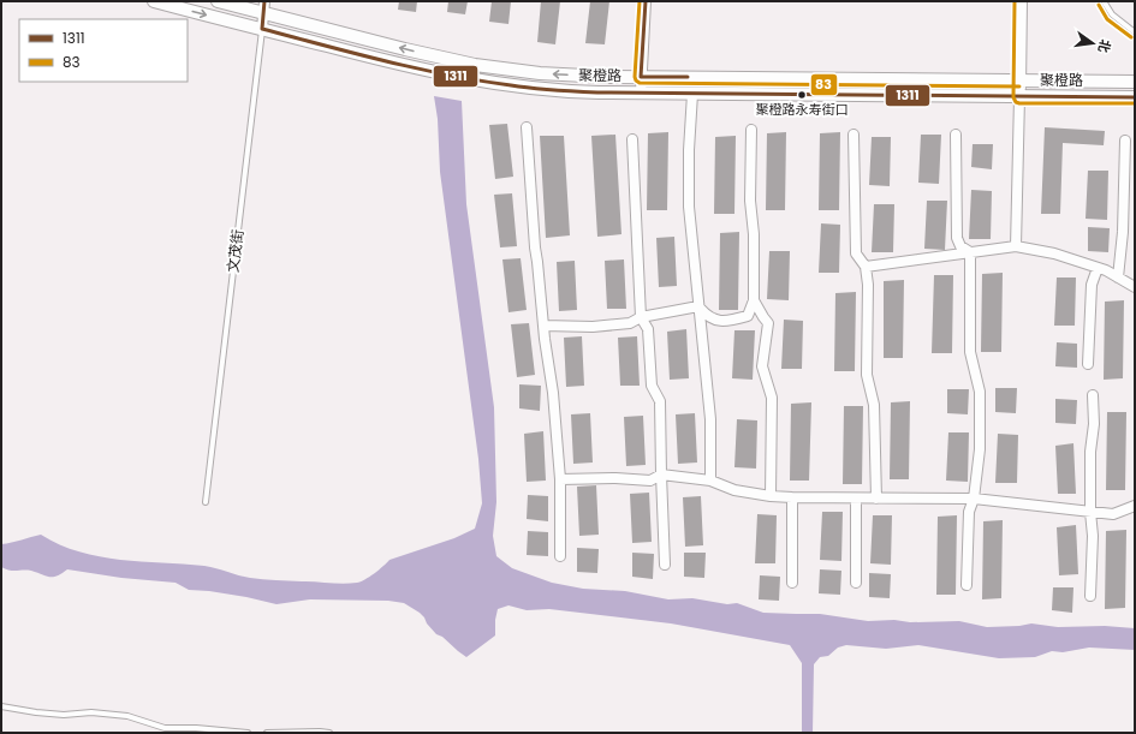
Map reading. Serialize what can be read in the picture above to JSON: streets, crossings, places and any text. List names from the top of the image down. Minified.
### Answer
{"streets":{"street":["聚橙路","文茂街"]},"crossings":[["聚橙路","文茂街"]],"places":["聚橙路永寿街口"],"lines":["transit line 1311","transit line 83"],"legend":["1311","83"],"north":"right"}
